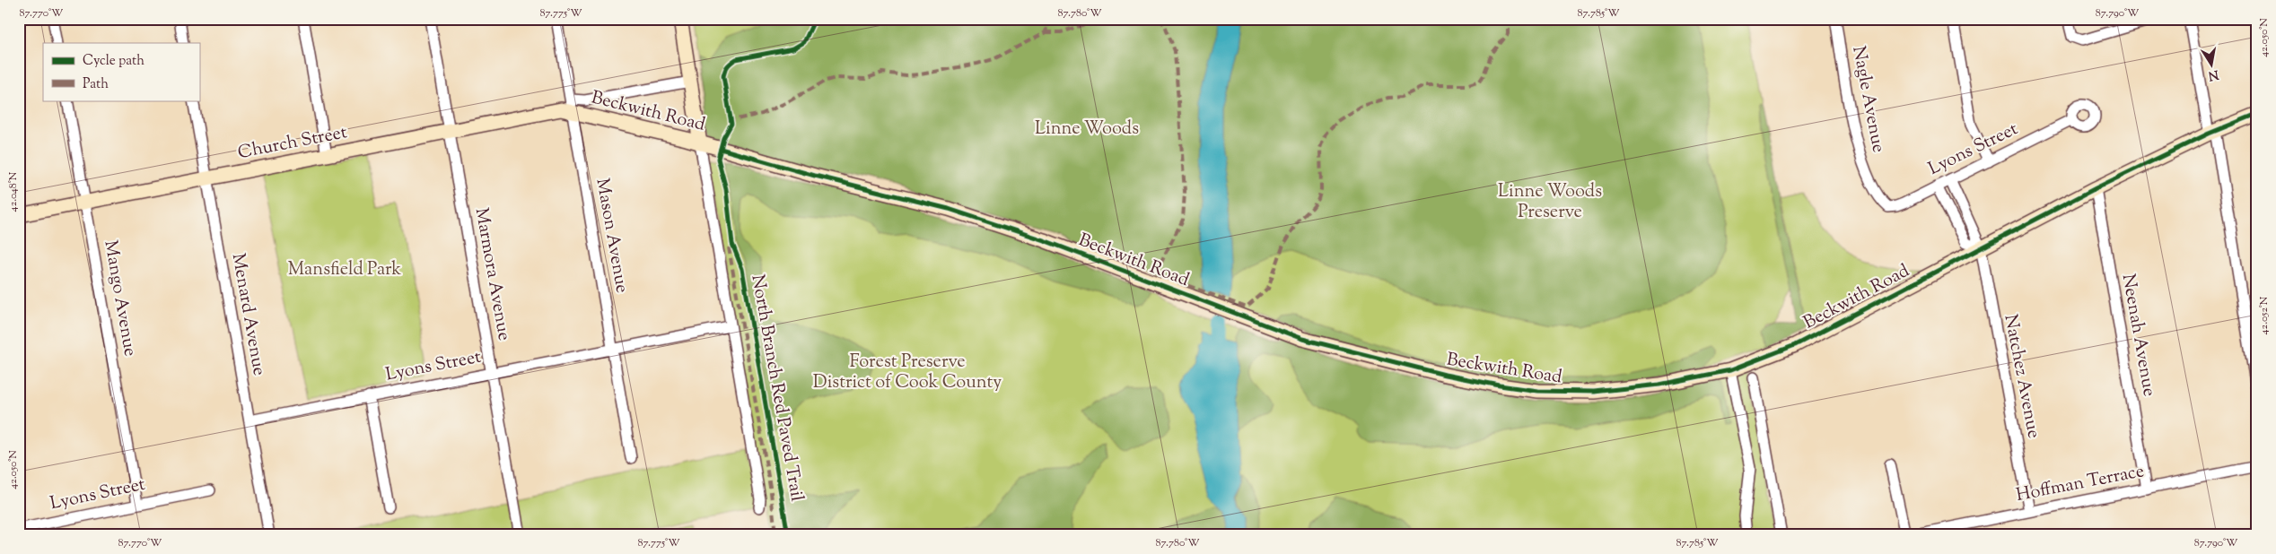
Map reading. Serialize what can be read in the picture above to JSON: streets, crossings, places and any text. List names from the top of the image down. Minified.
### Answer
{"streets":{"street":["Nagle Avenue","Beckwith Road","Church Street","Lyons Street","Mason Avenue","Marmora Avenue","Mango Avenue","Menard Avenue","Neenah Avenue","Natchez Avenue","Hoffman Terrace"],"cycle path":["North Branch Red Paved Trail"]},"crossings":[["Nagle Avenue","Lyons Street"],["Beckwith Road","Church Street"],["Beckwith Road","Mason Avenue"],["Beckwith Road","Neenah Avenue"],["Beckwith Road","Natchez Avenue"],["Church Street","Mason Avenue"],["Church Street","Marmora Avenue"],["Church Street","Mango Avenue"],["Church Street","Menard Avenue"],["Lyons Street","Mason Avenue"],["Lyons Street","Marmora Avenue"],["Lyons Street","Mango Avenue"],["Lyons Street","Menard Avenue"],["Lyons Street","Natchez Avenue"],["Neenah Avenue","Hoffman Terrace"],["Natchez Avenue","Hoffman Terrace"]],"parks":["Linne Woods","Linne Woods Preserve","Mansfield Park","Forest Preserve District of Cook County"],"legend":["Cycle path","Path"],"north":"bottom","coordinates":["87.770°W","87.775°W","87.780°W","87.785°W","87.790°W","42.050°N","42.048°N","42.052°N"]}
